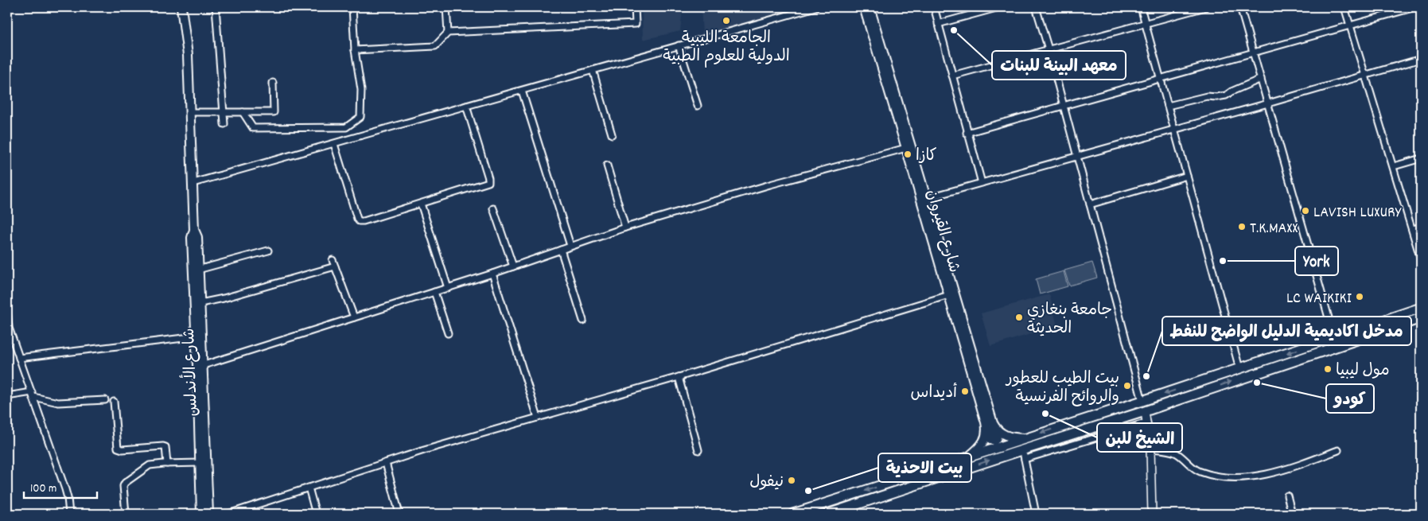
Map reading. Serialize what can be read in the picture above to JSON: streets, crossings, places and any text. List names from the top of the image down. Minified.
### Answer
{"streets":{"main road":["شارع القيروان","شارع الأندلس"]},"places":["الجامعة الليبية الدولية للعلوم الطبية","معهد البينة للبنات","كازا","LAVISH LUXURY","T.K.MAXX","York","LC WAIKIKI","جامعة بنغازي الحديثة","مول ليبيا","مدخل اكاديمية الدليل الواضح للنفط","كودو","بيت الطيب للعطور والروائح الفرنسية","أديداس","الشيخ للبن","نيفول","بيت الاحذية"],"scale_bar":"100 m"}
